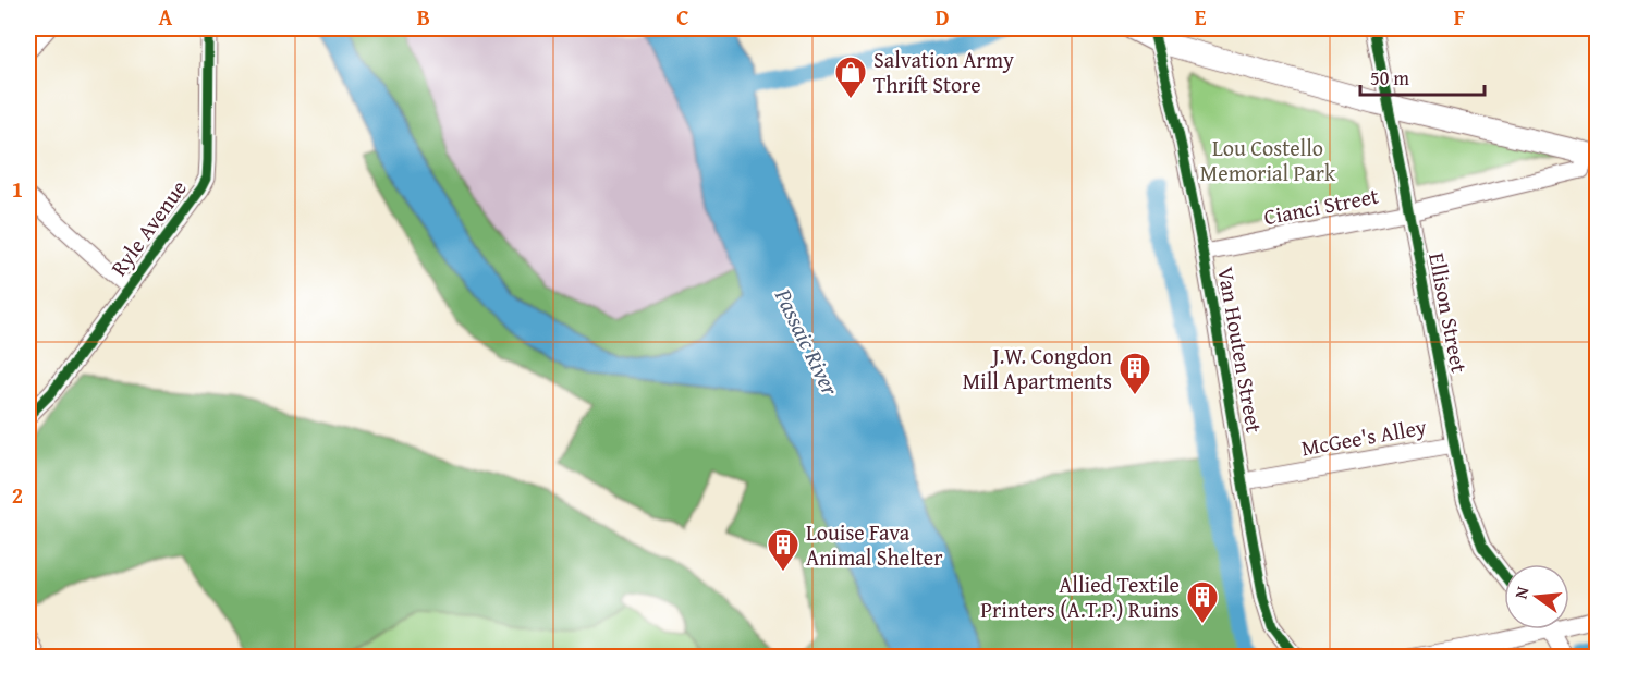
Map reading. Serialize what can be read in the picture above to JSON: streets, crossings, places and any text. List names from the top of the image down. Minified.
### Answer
{"streets":{"street":["Cianci Street","Ryle Avenue","Ellison Street","Van Houten Street","McGee's Alley"]},"crossings":[["Cianci Street","Ellison Street"],["Cianci Street","Van Houten Street"],["Ellison Street","McGee's Alley"],["Van Houten Street","McGee's Alley"]],"water":["Passaic River"],"parks":["Lou Costello Memorial Park"],"places":{"shop":["Salvation Army Thrift Store"],"building":["J.W. Congdon Mill Apartments","Louise Fava Animal Shelter","Allied Textile Printers (A.T.P.) Ruins"]},"scale_bar":"50 m","north":"left","grid":{"columns":["A","B","C","D","E","F"],"rows":["1","2"]}}
